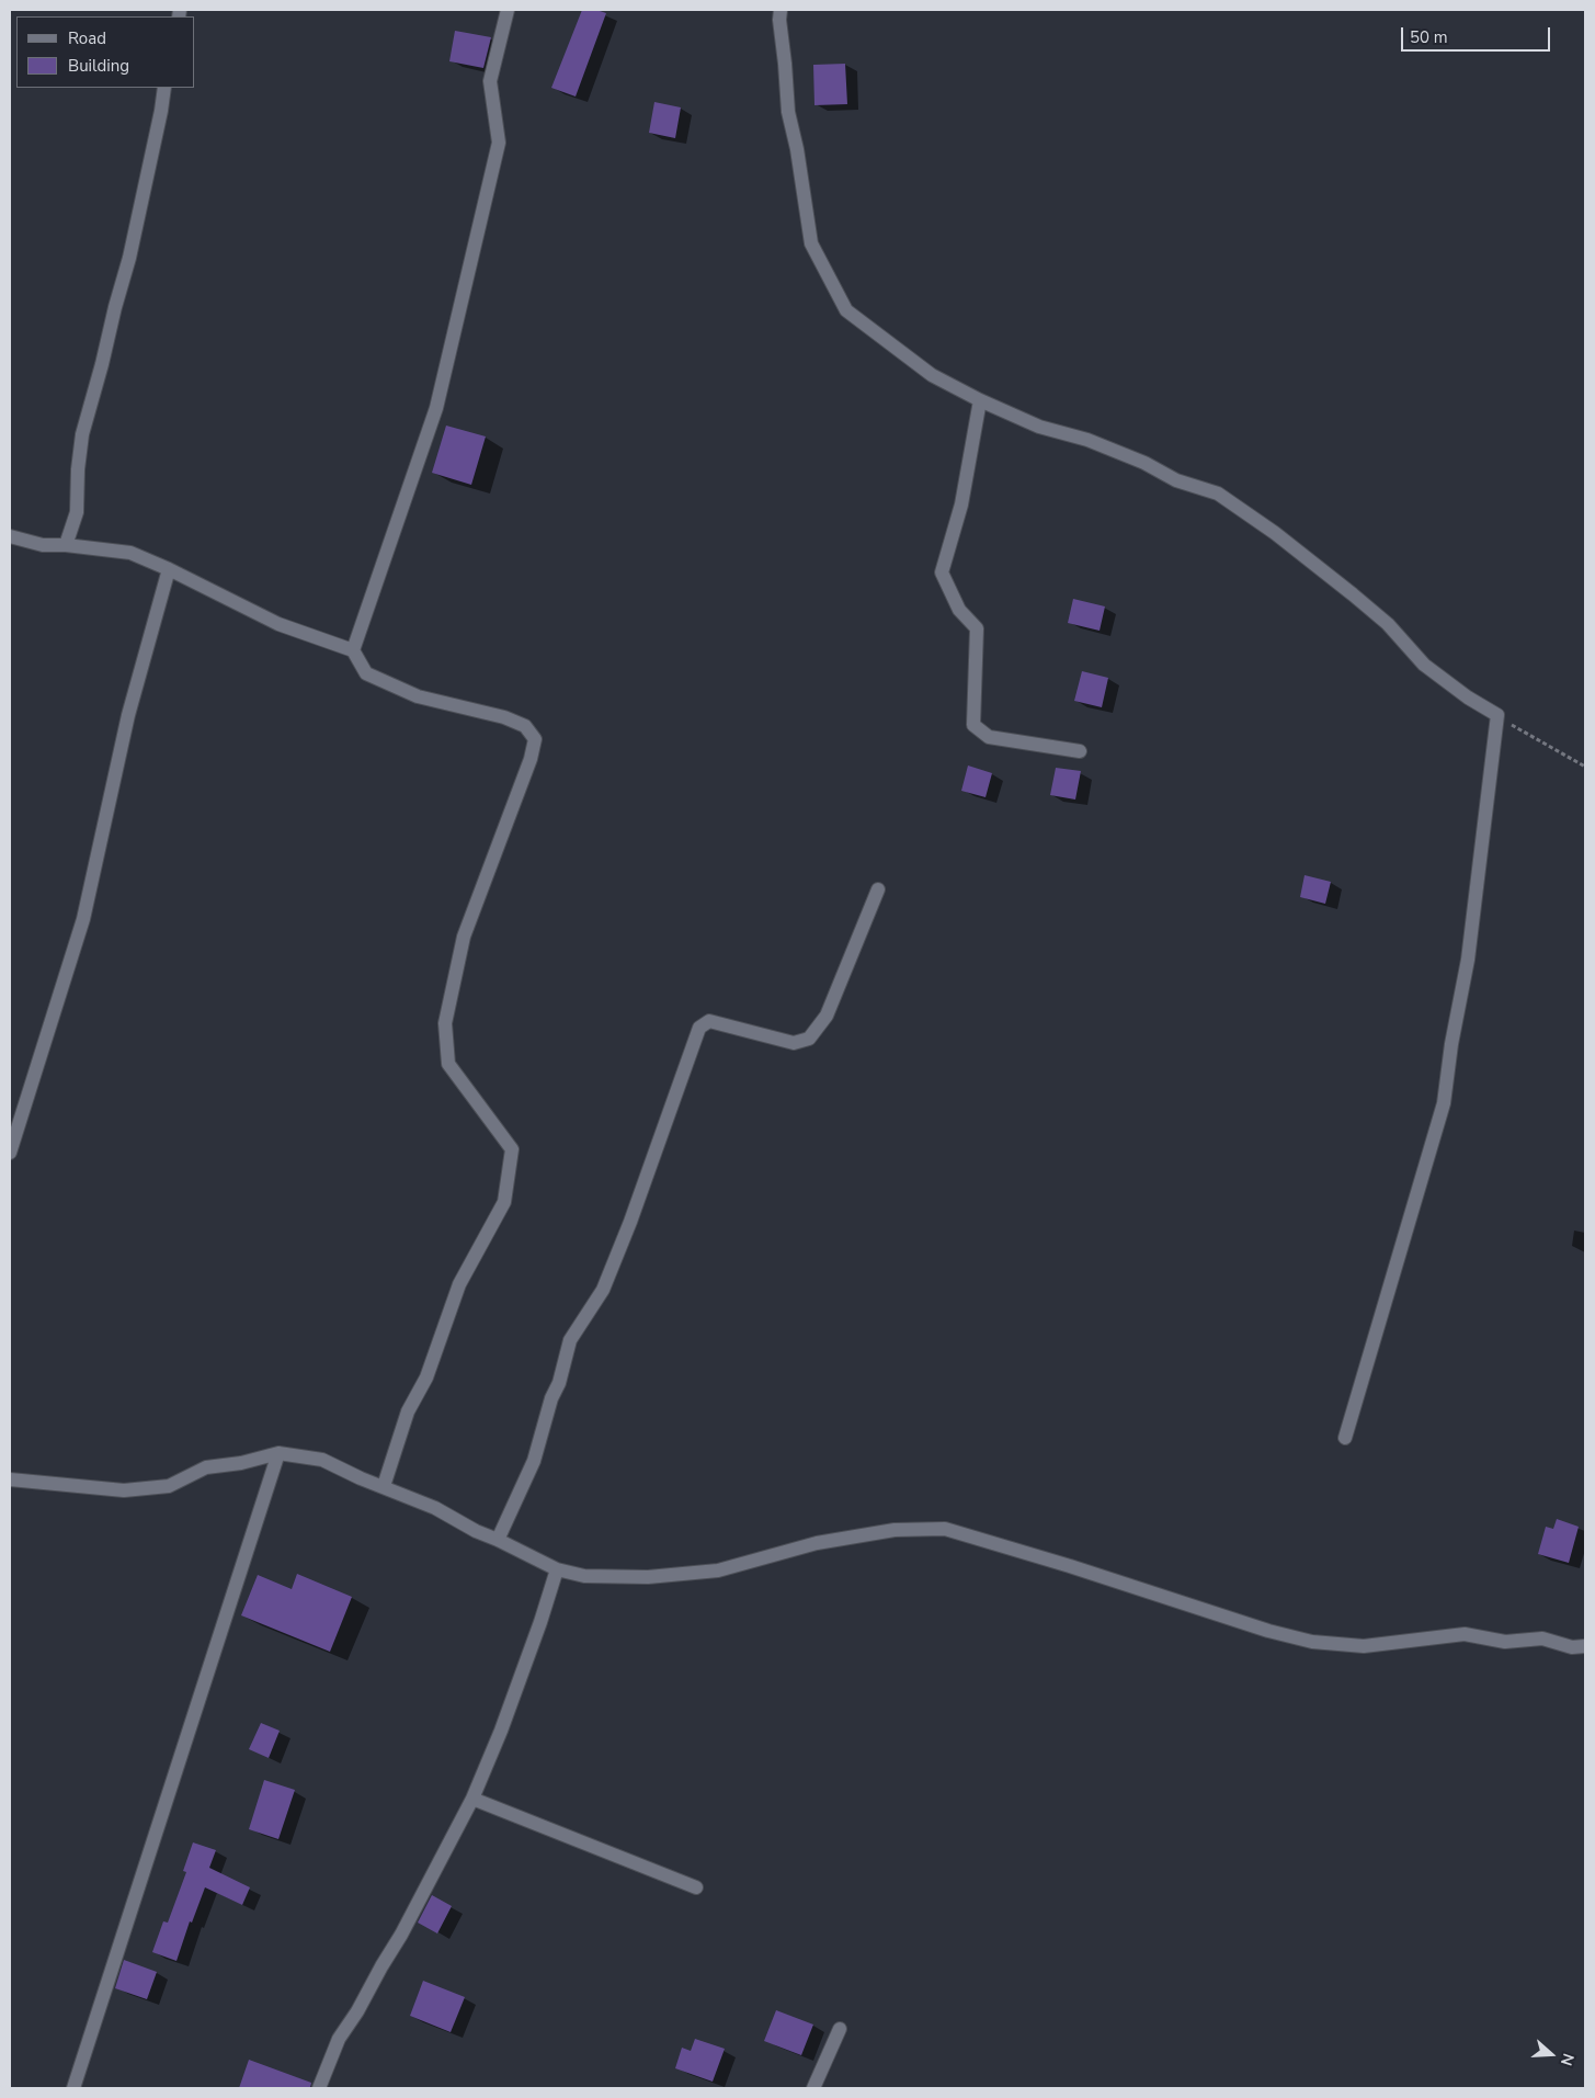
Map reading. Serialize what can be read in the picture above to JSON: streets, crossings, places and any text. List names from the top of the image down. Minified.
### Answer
{"legend":["Road","Building"],"scale_bar":"50 m","north":"right"}
